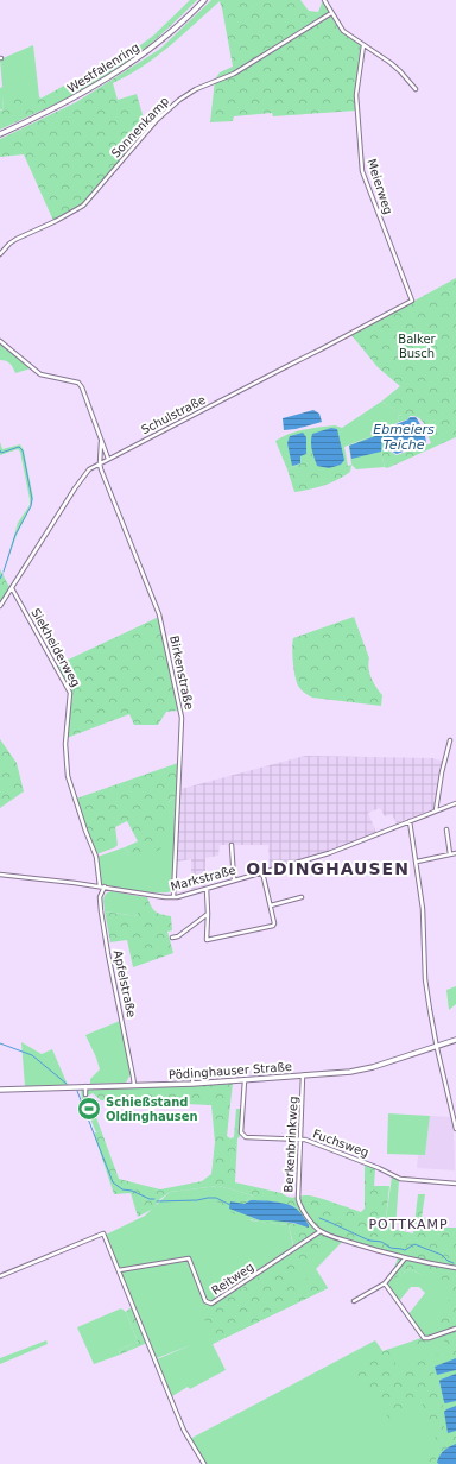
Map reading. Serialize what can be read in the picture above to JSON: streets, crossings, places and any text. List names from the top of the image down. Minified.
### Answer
{"streets":{"street":["Westfalenring","Sonnenkamp","Meierweg","Schulstraße","Siekheiderweg","Birkenstraße","Markstraße","Apfelstraße","Pödinghauser Straße","Fuchsweg","Berkenbrinkweg","Reitweg"]},"crossings":[["Meierweg","Schulstraße"],["Schulstraße","Siekheiderweg"],["Schulstraße","Birkenstraße"],["Siekheiderweg","Markstraße"],["Birkenstraße","Markstraße"],["Markstraße","Apfelstraße"],["Apfelstraße","Pödinghauser Straße"],["Pödinghauser Straße","Fuchsweg"],["Pödinghauser Straße","Berkenbrinkweg"],["Fuchsweg","Berkenbrinkweg"],["Berkenbrinkweg","Reitweg"]],"districts":["OLDINGHAUSEN","POTTKAMP"],"water":["Ebmeiers Teiche"],"parks":["Balker Busch"],"places":{"sports":["Schießstand Oldinghausen"]}}
